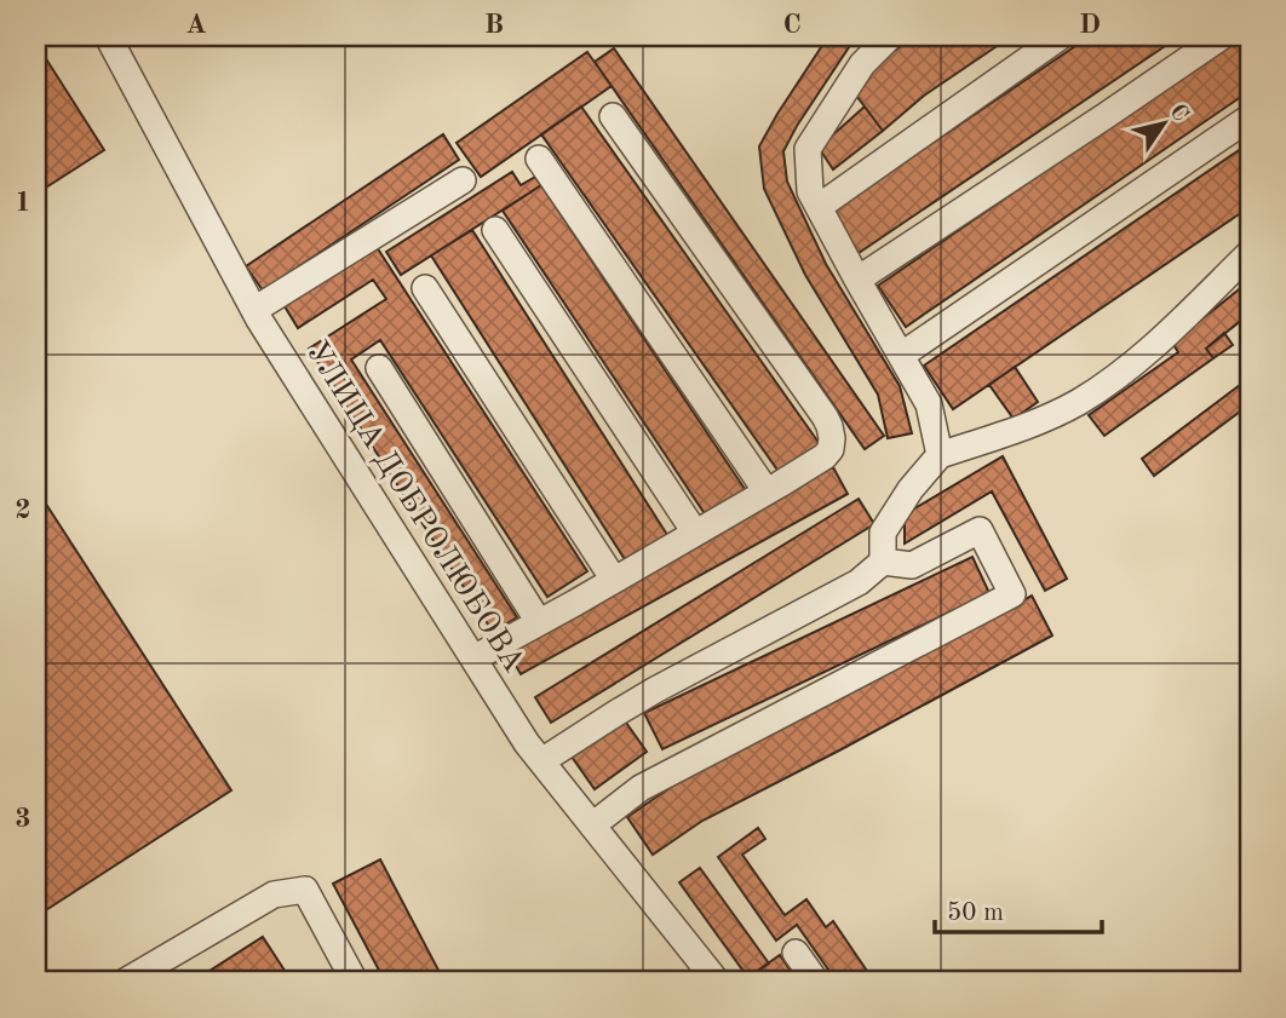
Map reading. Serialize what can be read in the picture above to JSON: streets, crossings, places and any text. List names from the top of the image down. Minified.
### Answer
{"streets":{"street":["УЛИЦА ДОБРОЛЮБОВА"]},"scale_bar":"50 m","north":"top right","grid":{"columns":["A","B","C","D"],"rows":["1","2","3"]}}
